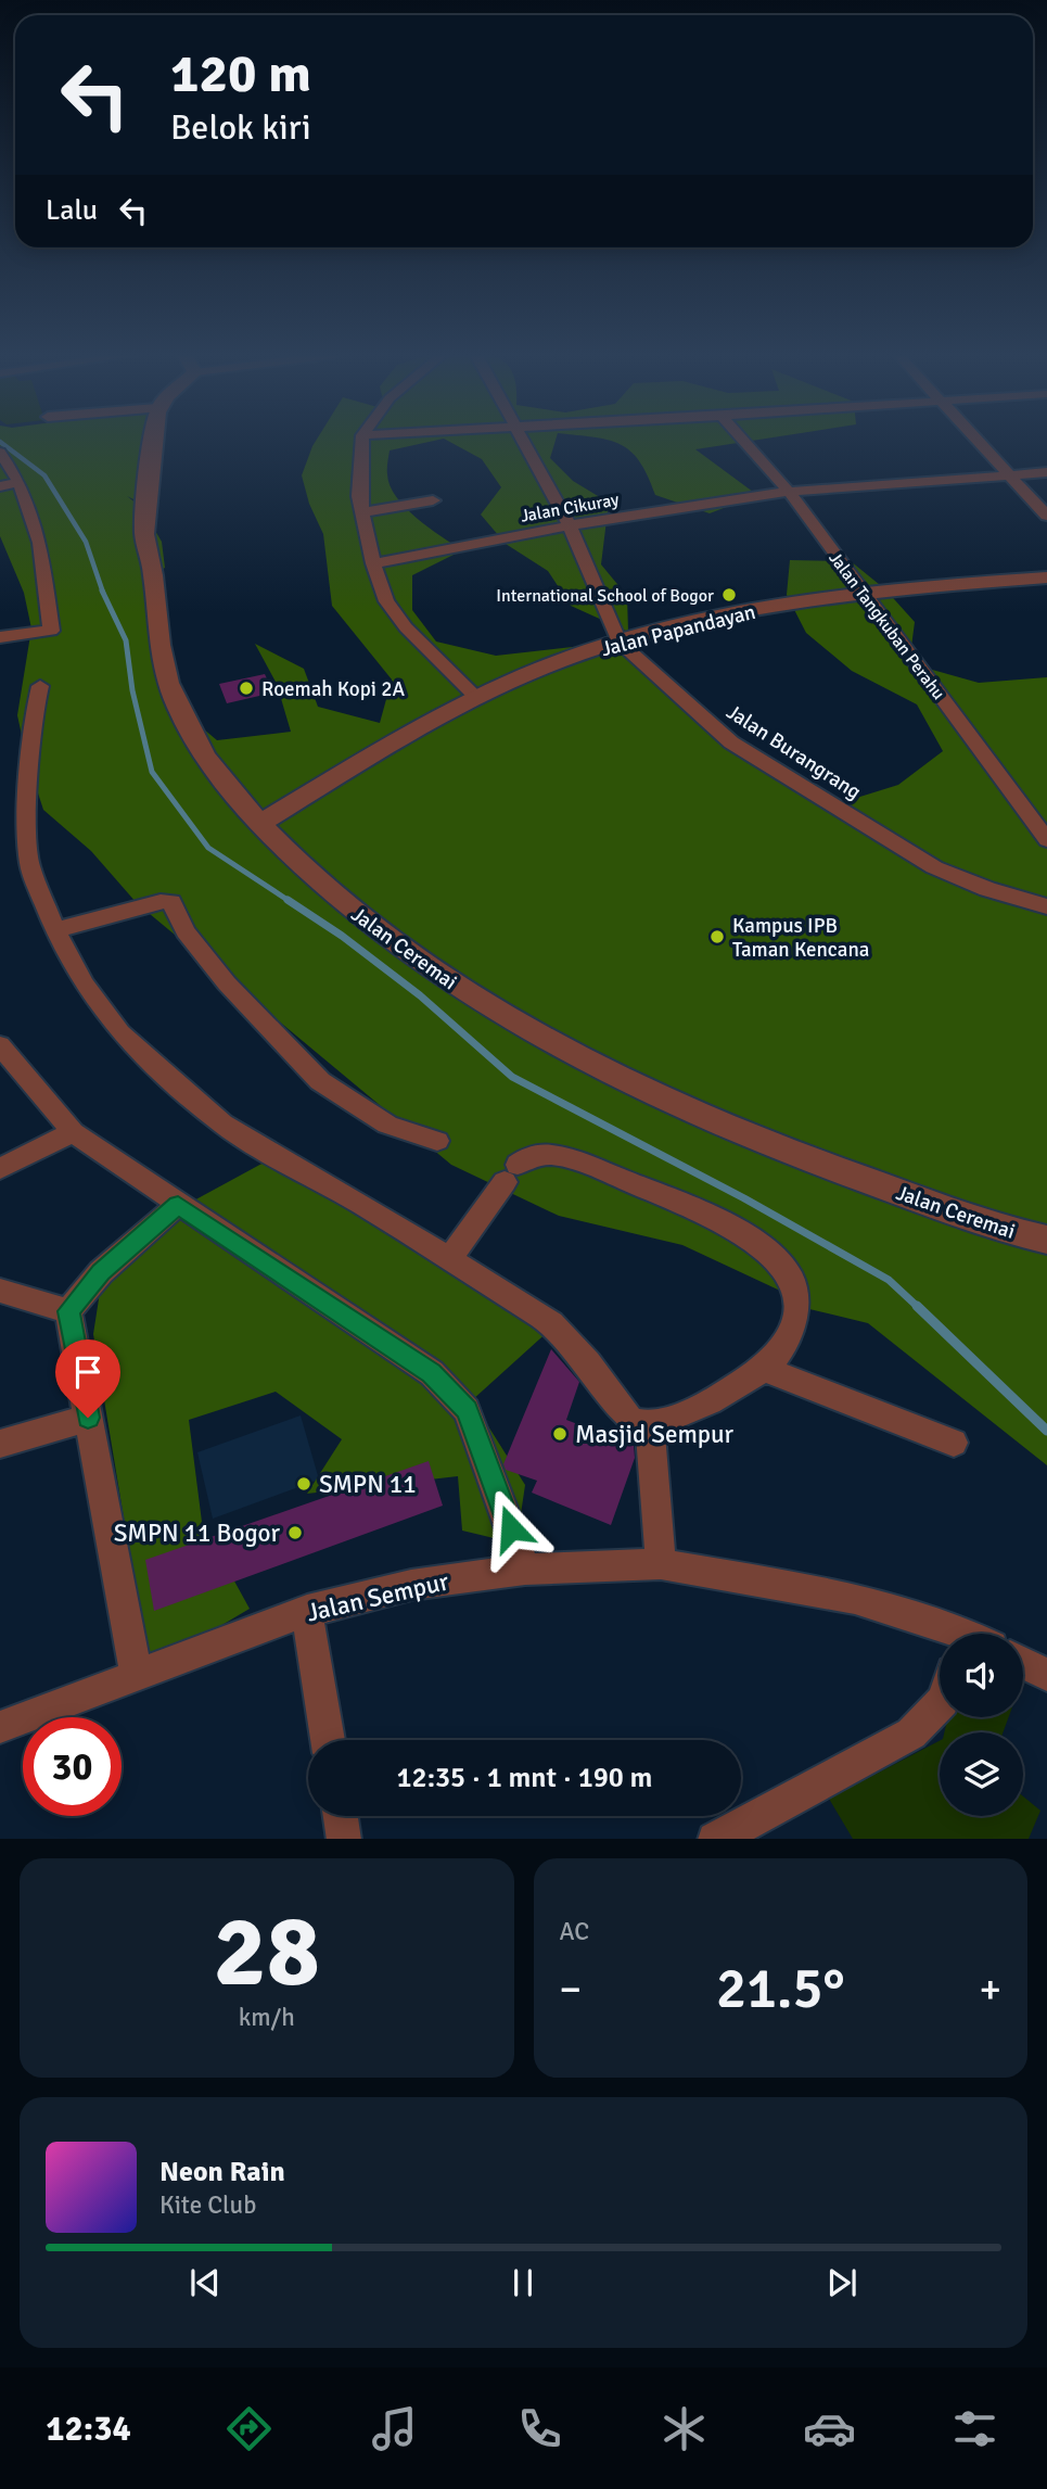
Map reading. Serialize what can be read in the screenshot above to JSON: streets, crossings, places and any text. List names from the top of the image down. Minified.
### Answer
{"streets":{"street":["Jalan Cikuray","Jalan Tangkuban Perahu","Jalan Papandayan","Jalan Burangrang","Jalan Ceremai","Jalan Sempur"]},"crossings":[["Jalan Cikuray","Jalan Tangkuban Perahu"],["Jalan Cikuray","Jalan Burangrang"],["Jalan Tangkuban Perahu","Jalan Papandayan"],["Jalan Papandayan","Jalan Burangrang"],["Jalan Papandayan","Jalan Ceremai"]],"places":["International School of Bogor","Roemah Kopi 2A","Kampus IPB Taman Kencana","Masjid Sempur","SMPN 11","SMPN 11 Bogor"],"page":{"turn":["120 m","Belok kiri"],"then":"Lalu","limit":"30","trip":"12:35 · 1 mnt · 190 m","tile":[["28","km/h"],"AC"],"heat":["−","21.5°","+"],"song":["Neon Rain","Kite Club"],"tabs":"12:34"}}
